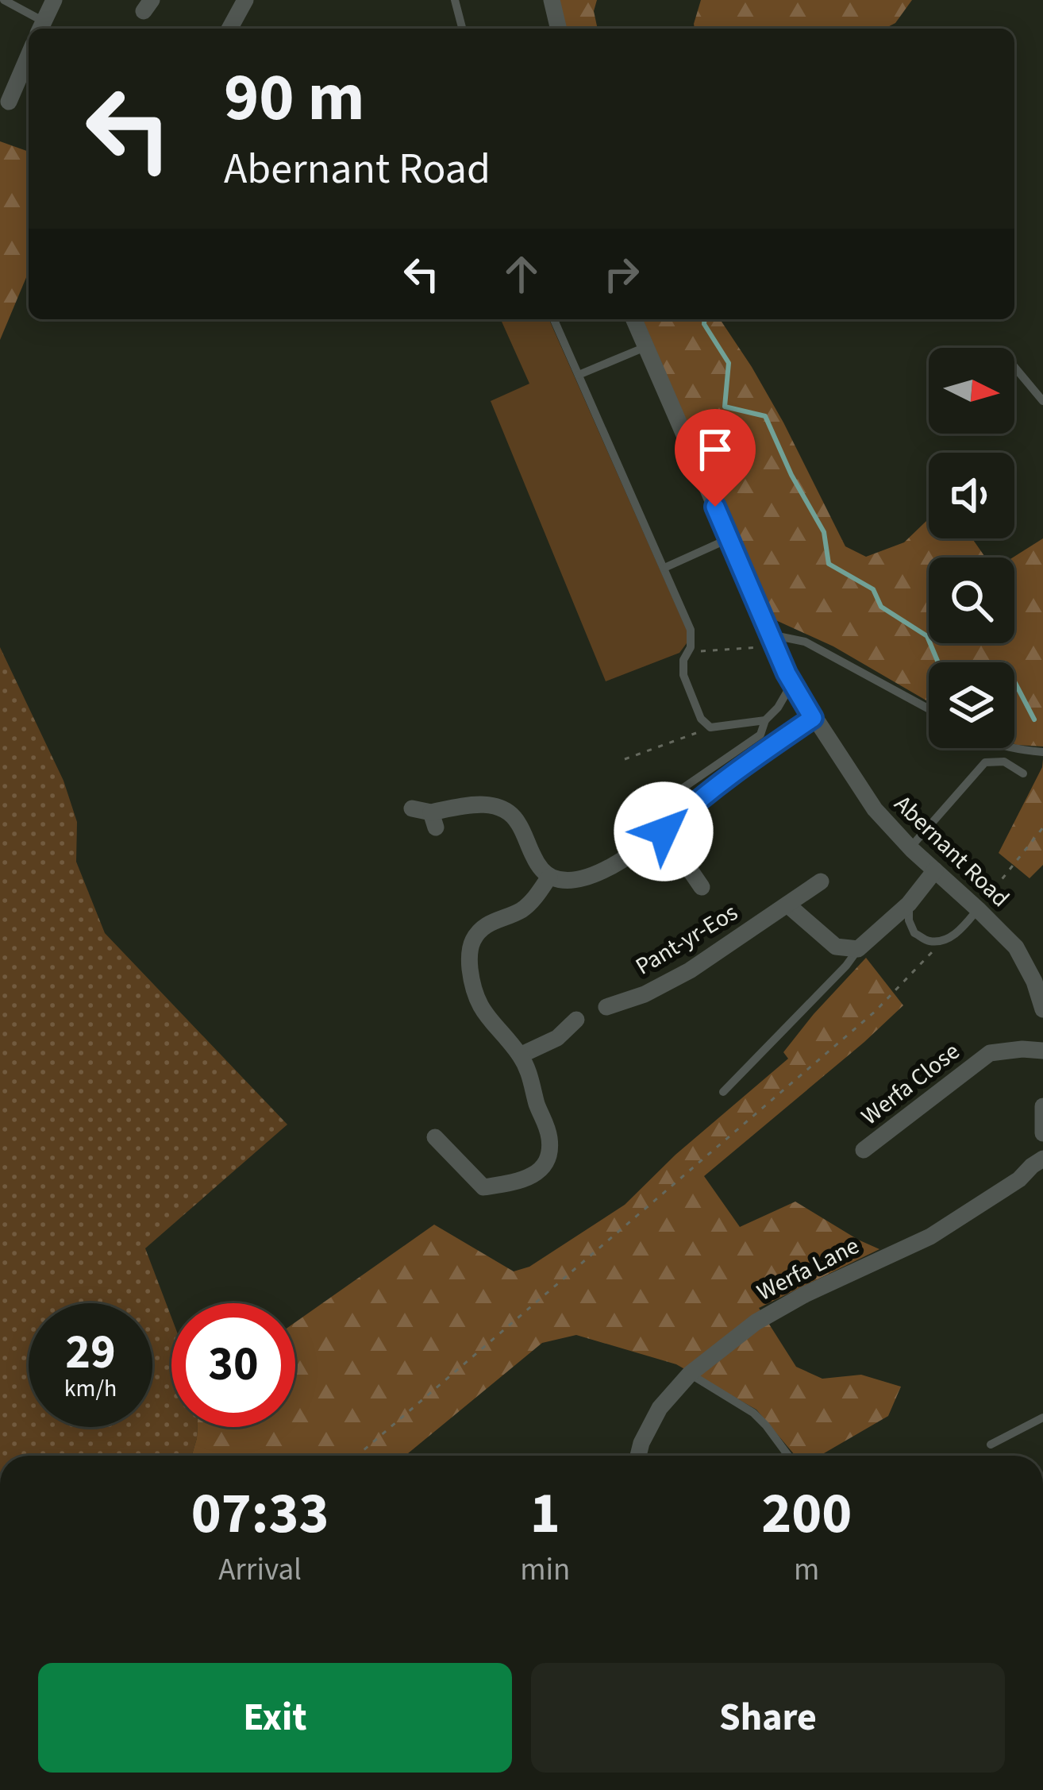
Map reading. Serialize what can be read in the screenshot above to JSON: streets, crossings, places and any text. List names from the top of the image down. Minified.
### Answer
{"streets":{"street":["Abernant Road","Pant-yr-Eos","Werfa Close","Werfa Lane"]},"north":"right","page":{"turn":["90 m","Abernant Road"],"speed":"29 km/h","limit":"30","eta":["07:33","Arrival","1","min","200","m"],"buttons":["Exit","Share"]}}
